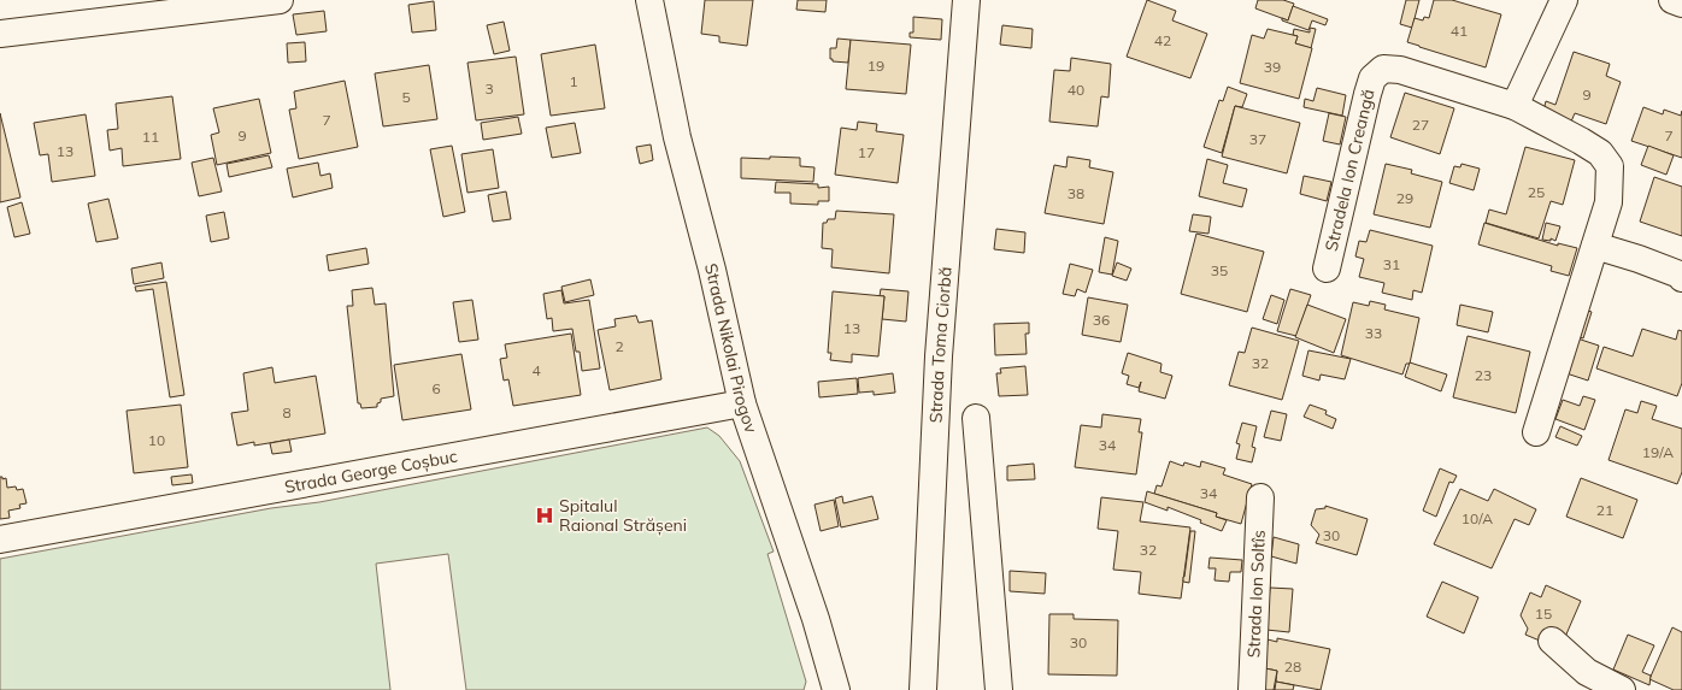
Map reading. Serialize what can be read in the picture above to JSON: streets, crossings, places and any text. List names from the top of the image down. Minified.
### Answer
{"streets":{"street":["Stradela Ion Creangă","Strada Toma Ciorbă","Strada Nikolai Pirogov","Strada George Coșbuc","Strada Ion Soltîs"]},"crossings":[["Strada Nikolai Pirogov","Strada George Coșbuc"]],"places":{"hospital":["Spitalul Raional Strășeni"]},"house_numbers":["41","42","19","39","1","3","40","9","5","7","27","9","7","11","37","13","17","25","38","29","31","35","36","13","33","2","32","4","23","6","8","10","34","19/A","34","21","10/A","30","32","15","30","28"]}
